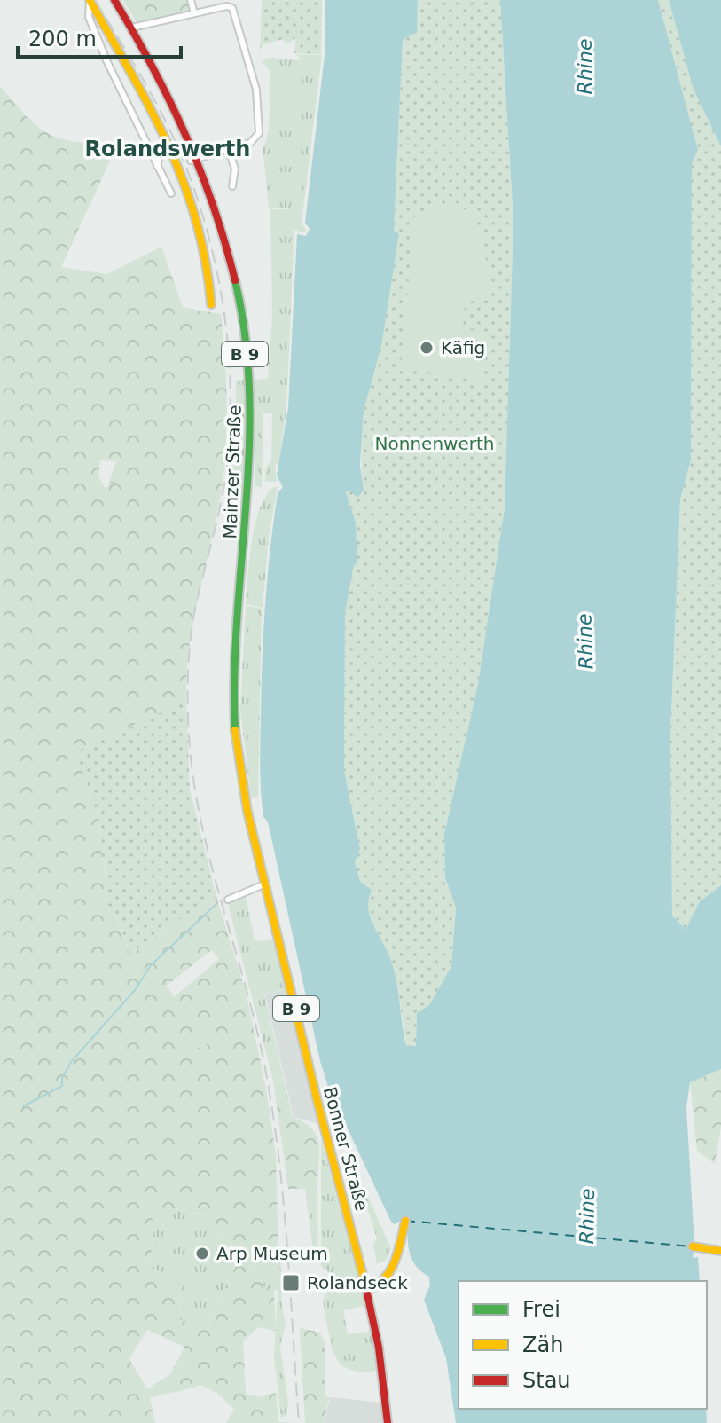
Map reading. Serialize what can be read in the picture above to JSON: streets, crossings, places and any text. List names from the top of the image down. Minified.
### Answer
{"streets":{"main road":["B 9","Mainzer Straße","Bonner Straße"]},"crossings":[["Mainzer Straße","Bonner Straße"]],"districts":["Rolandswerth"],"water":["Rhine"],"parks":["Nonnenwerth"],"places":{"other":["Käfig","Arp Museum"],"transit":["Rolandseck"]},"legend":["Frei","Zäh","Stau"],"scale_bar":"200 m"}
